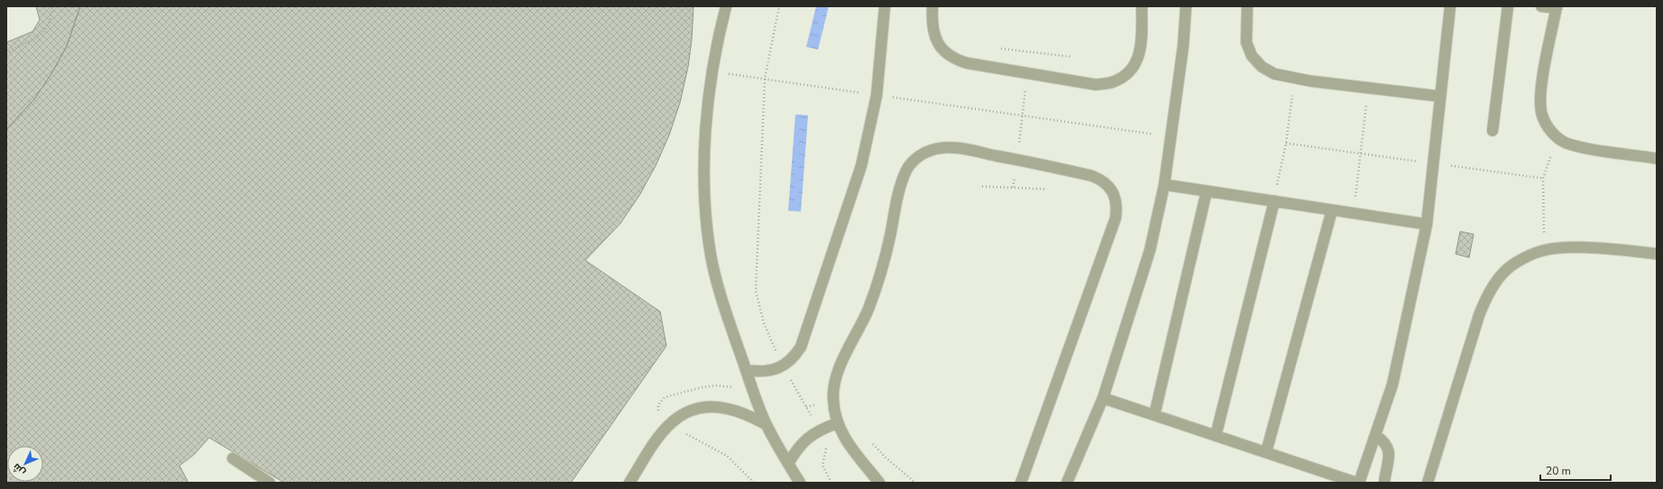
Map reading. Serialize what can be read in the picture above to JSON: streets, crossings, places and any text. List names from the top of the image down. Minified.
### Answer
{"scale_bar":"20 m","north":"bottom left"}
